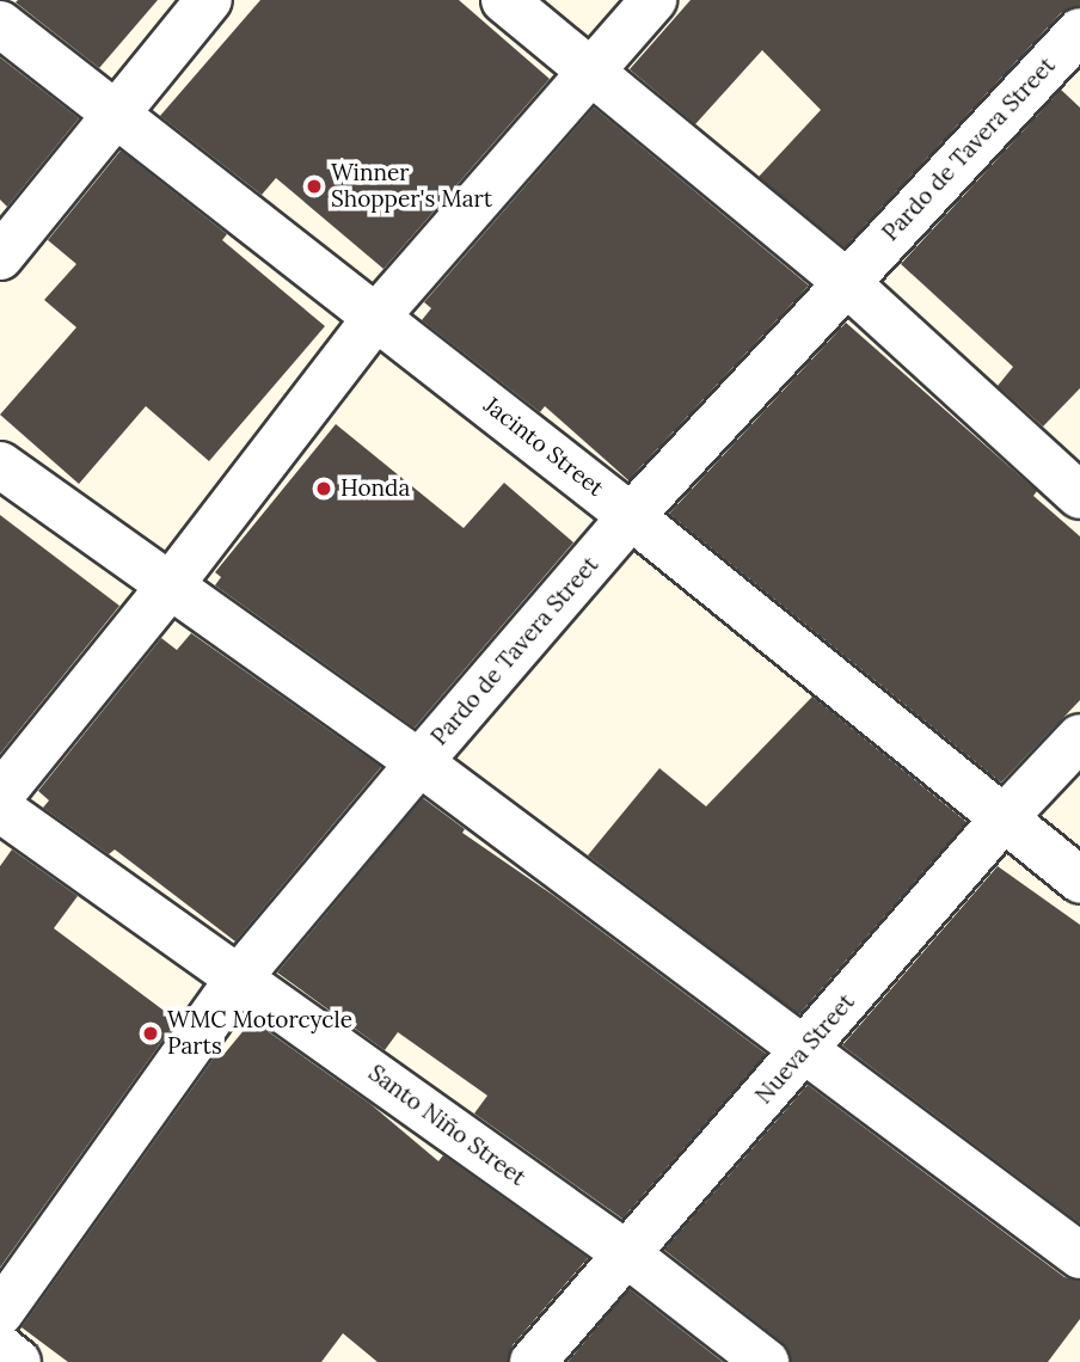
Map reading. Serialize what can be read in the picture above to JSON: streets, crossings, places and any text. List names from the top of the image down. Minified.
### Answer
{"streets":{"street":["Pardo de Tavera Street","Jacinto Street","Nueva Street","Santo Niño Street"]},"crossings":[["Pardo de Tavera Street","Jacinto Street"],["Pardo de Tavera Street","Santo Niño Street"],["Jacinto Street","Nueva Street"],["Nueva Street","Santo Niño Street"]],"places":["Winner Shopper's Mart","Honda","WMC Motorcycle Parts"]}
